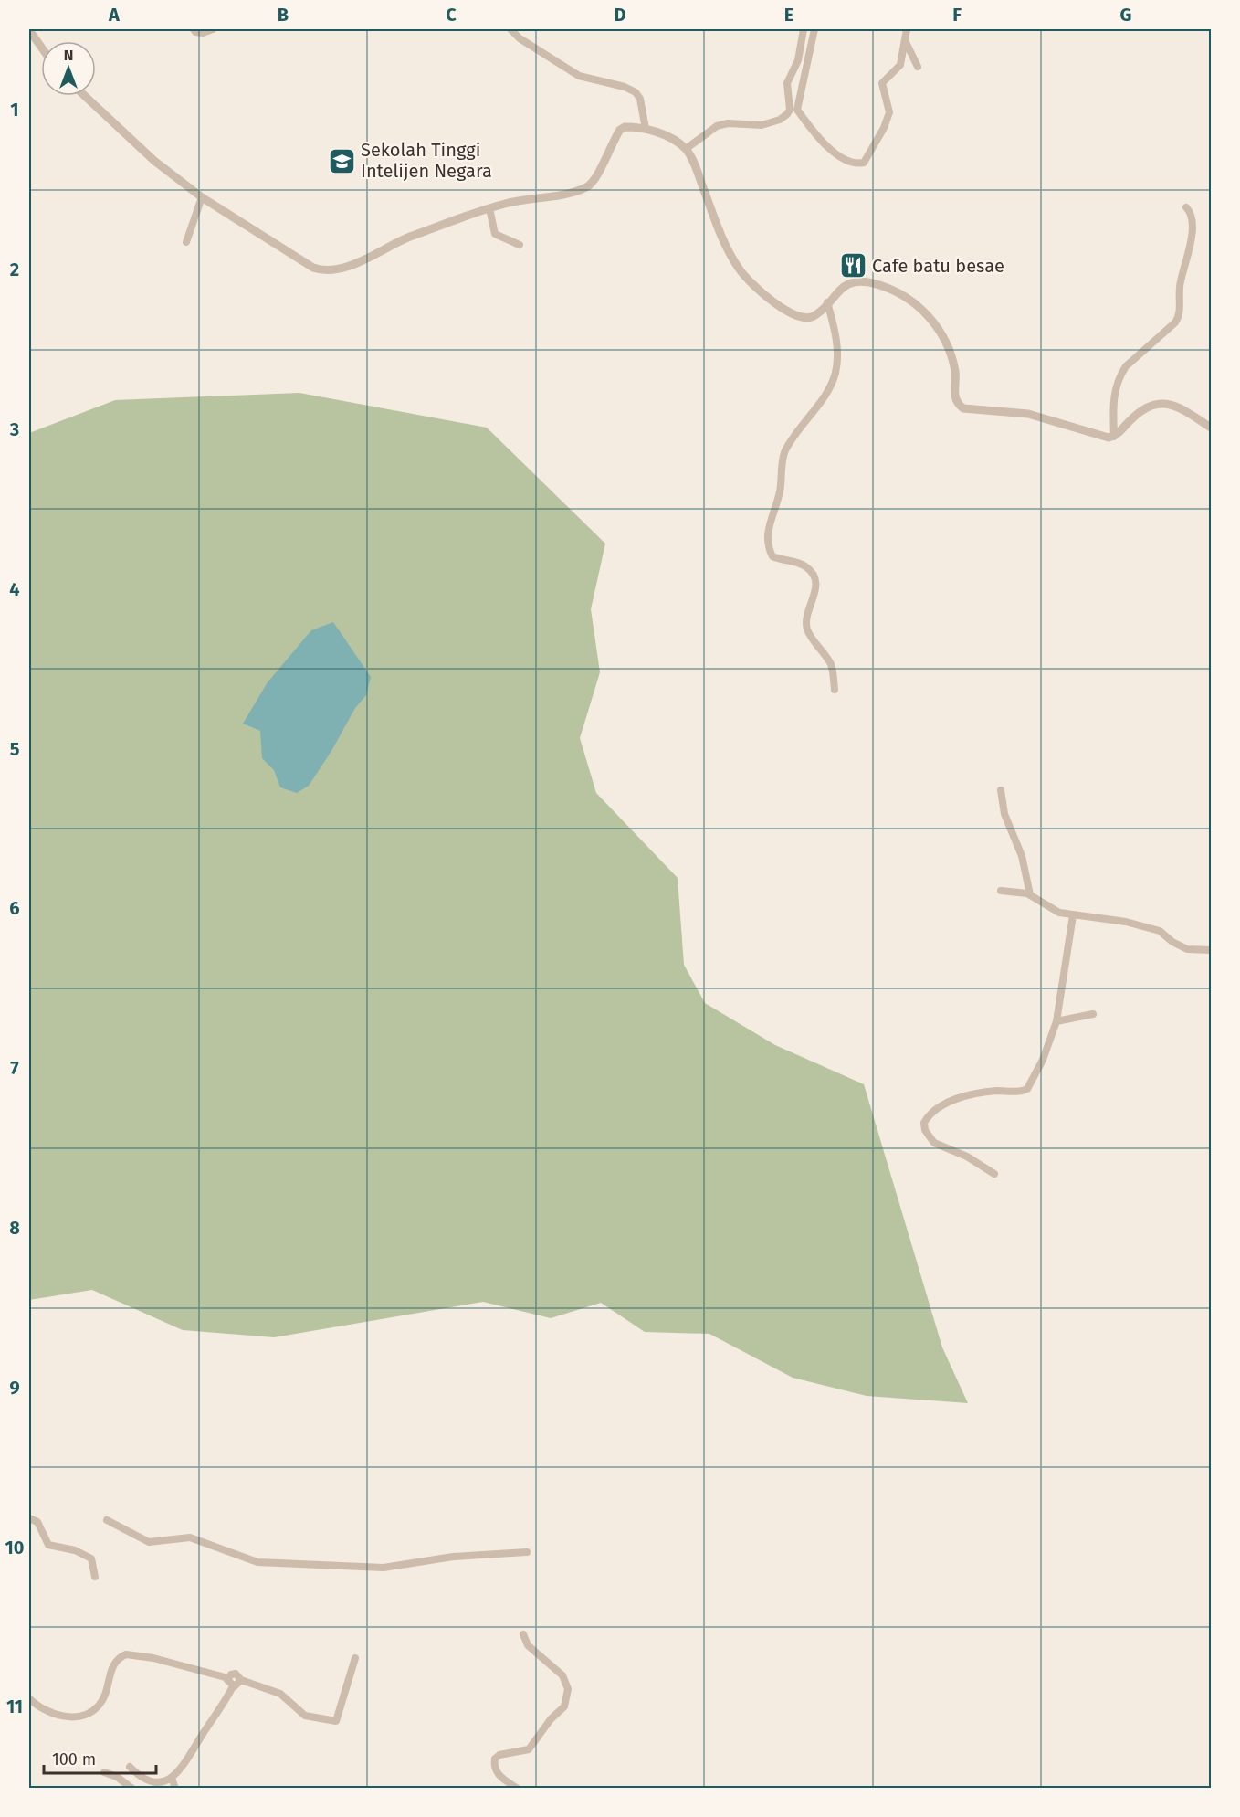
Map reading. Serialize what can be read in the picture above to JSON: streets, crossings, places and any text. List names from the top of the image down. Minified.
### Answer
{"places":{"school or university":["Sekolah Tinggi Intelijen Negara"],"restaurant":["Cafe batu besae"]},"scale_bar":"100 m","north":"top","grid":{"columns":["A","B","C","D","E","F","G"],"rows":["1","2","3","4","5","6","7","8","9","10","11"]}}
